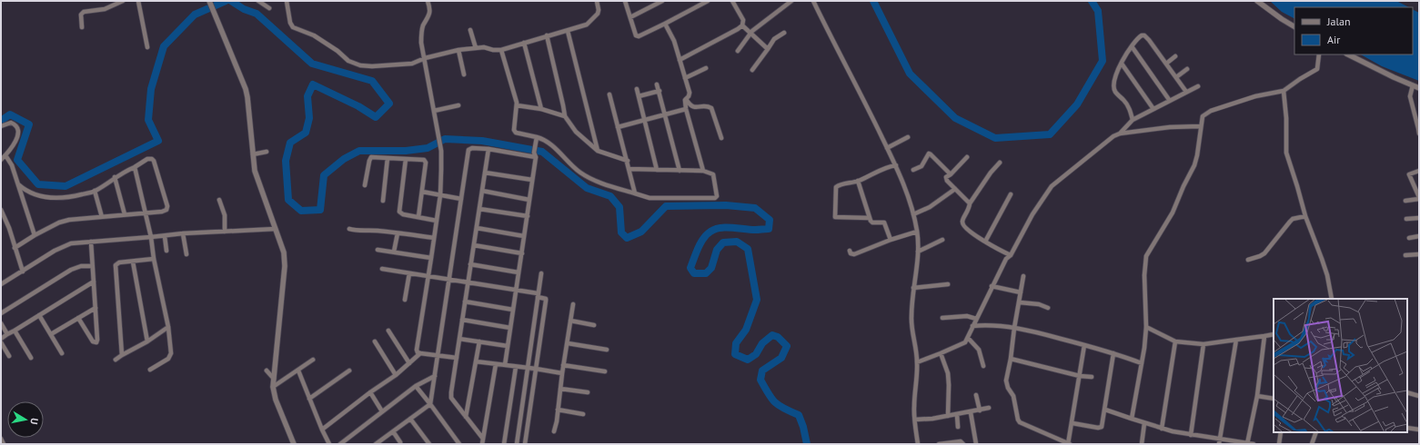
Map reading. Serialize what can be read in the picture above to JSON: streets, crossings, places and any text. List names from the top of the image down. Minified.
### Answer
{"legend":["Jalan","Air"],"north":"right"}
